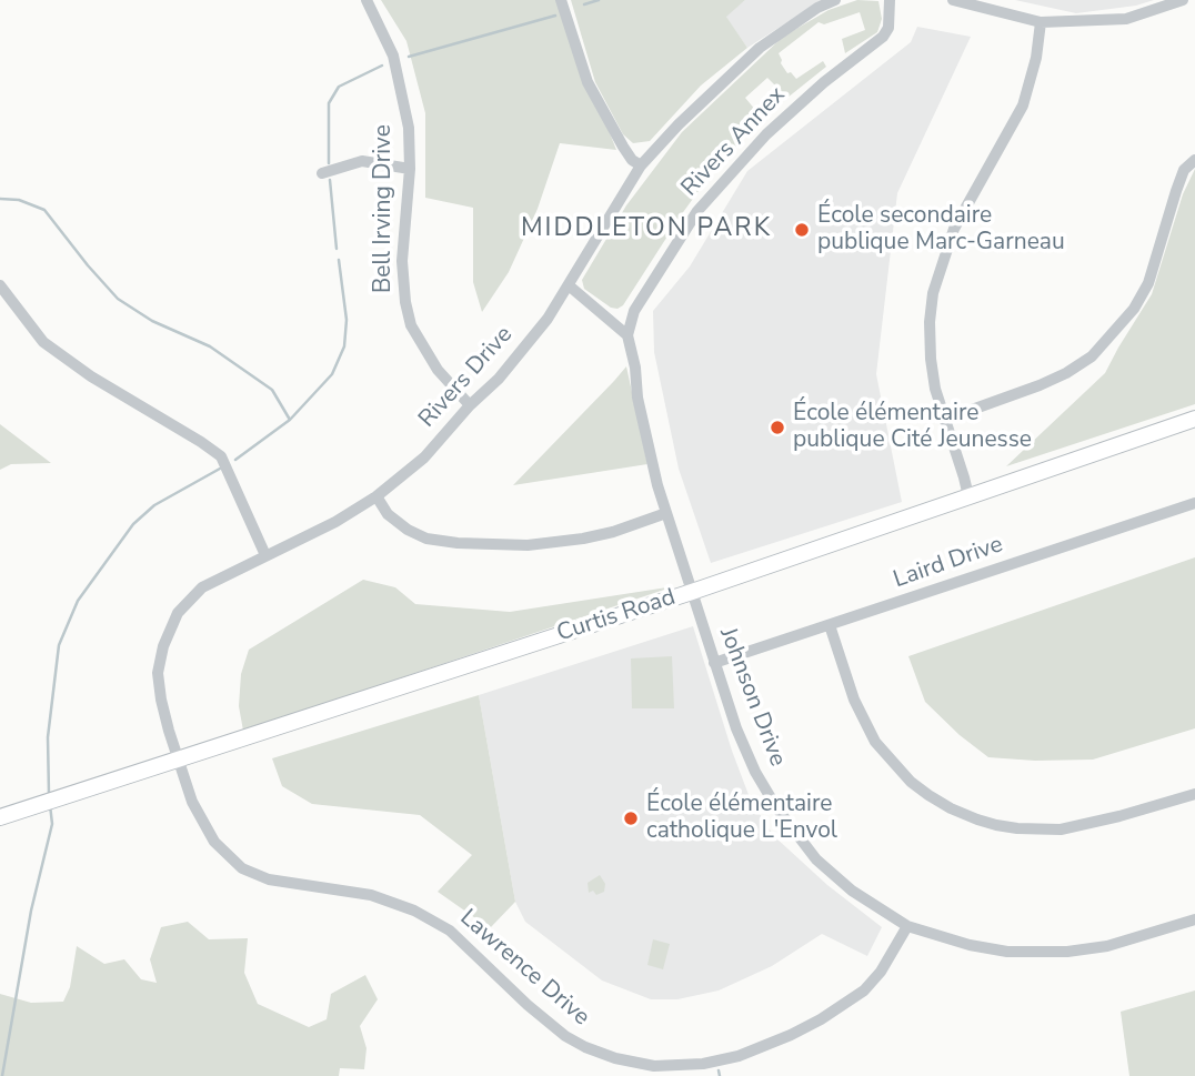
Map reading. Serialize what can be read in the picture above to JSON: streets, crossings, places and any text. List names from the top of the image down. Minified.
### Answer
{"streets":{"main road":["Curtis Road"],"street":["Rivers Annex","Bell Irving Drive","Rivers Drive","Laird Drive","Johnson Drive","Lawrence Drive"]},"crossings":[["Rivers Annex","Johnson Drive"],["Bell Irving Drive","Rivers Drive"],["Rivers Drive","Curtis Road"],["Rivers Drive","Lawrence Drive"],["Laird Drive","Johnson Drive"],["Curtis Road","Johnson Drive"],["Curtis Road","Lawrence Drive"],["Johnson Drive","Lawrence Drive"]],"districts":["MIDDLETON PARK"],"places":["École secondaire publique Marc-Garneau","École élémentaire publique Cité Jeunesse","École élémentaire catholique L'Envol"]}
